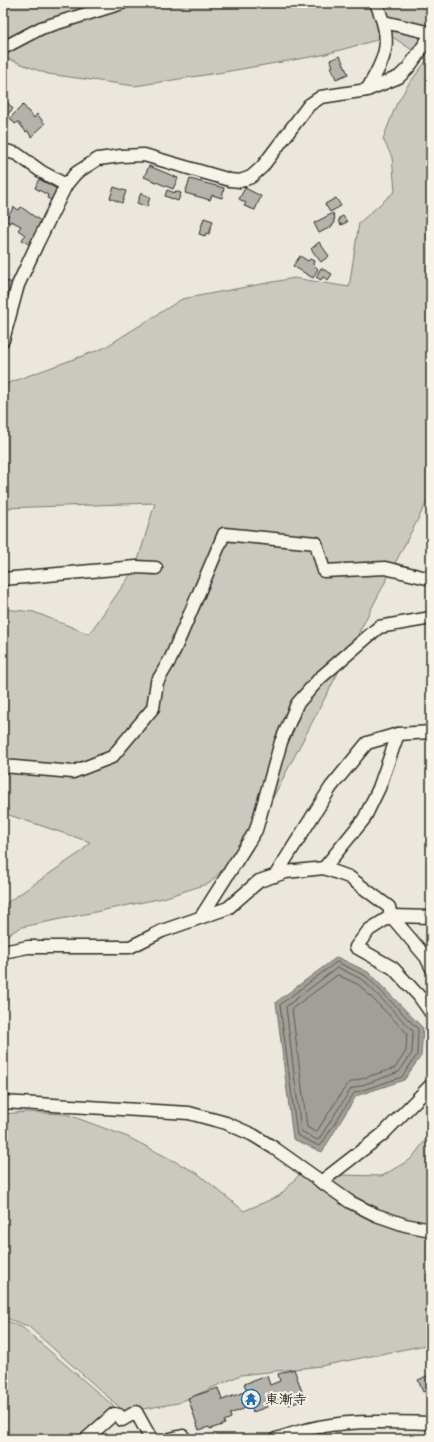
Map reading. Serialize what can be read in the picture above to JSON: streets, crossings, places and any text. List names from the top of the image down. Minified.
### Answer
{"places":{"temple":["東漸寺"]}}
